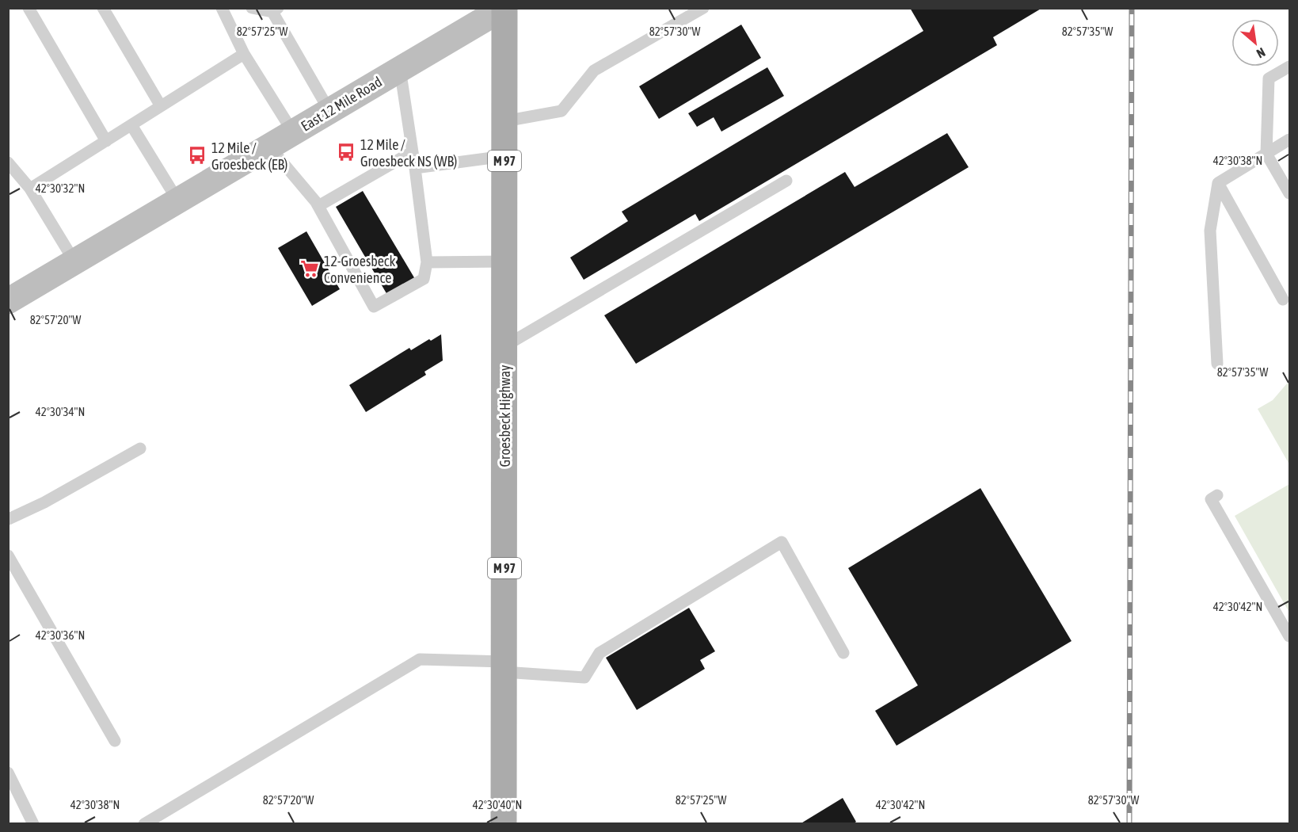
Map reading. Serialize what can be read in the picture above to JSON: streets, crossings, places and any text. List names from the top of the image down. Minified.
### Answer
{"streets":{"main road":["East 12 Mile Road","M 97","Groesbeck Highway"]},"crossings":[["East 12 Mile Road","Groesbeck Highway"]],"places":{"bus stop":["12 Mile / Groesbeck NS (WB)","12 Mile / Groesbeck (EB)"],"supermarket":["12-Groesbeck Convenience"]},"north":"bottom right","coordinates":["82°57'25\"W","82°57'30\"W","82°57'35\"W","42°30'38\"N","42°30'32\"N","82°57'20\"W","42°30'34\"N","42°30'42\"N","42°30'36\"N","42°30'40\"N"]}
